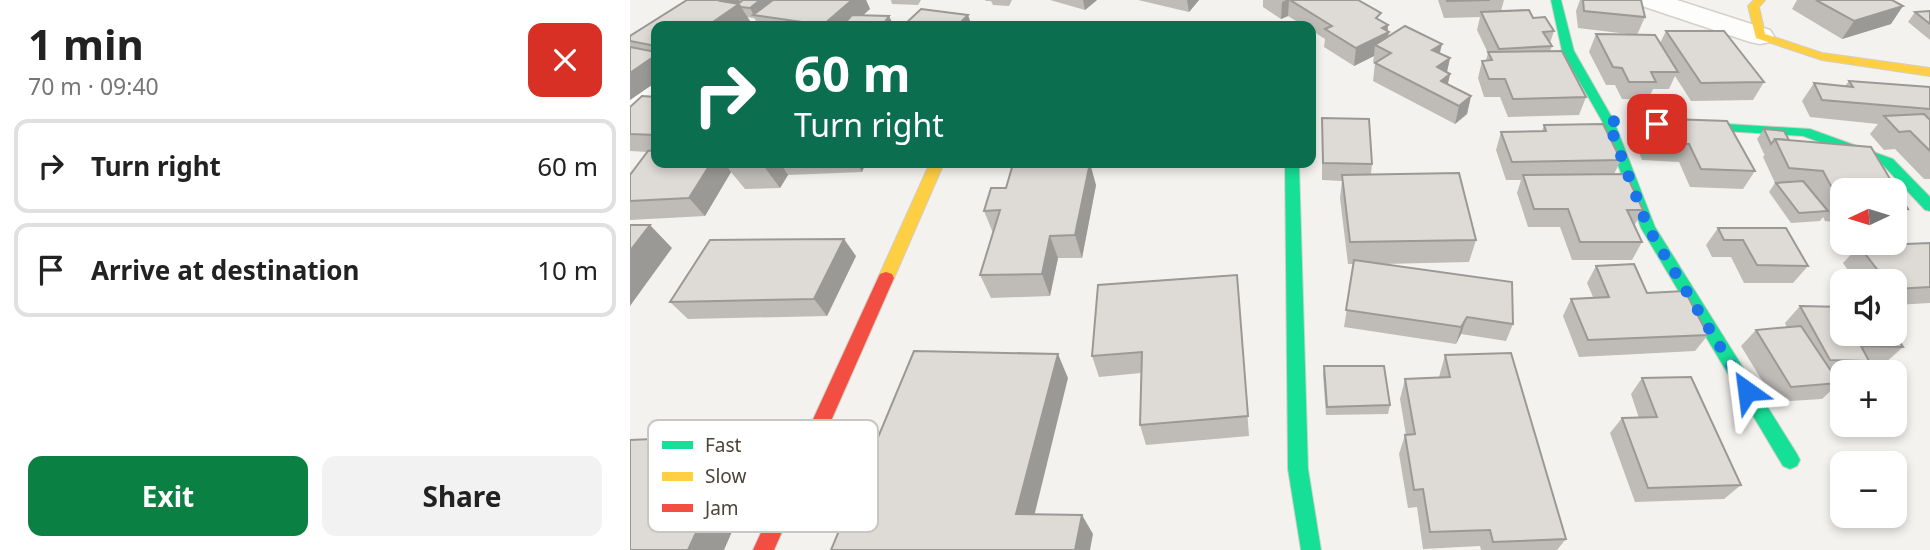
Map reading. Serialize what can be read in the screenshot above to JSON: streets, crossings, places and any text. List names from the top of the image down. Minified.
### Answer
{"legend":["Fast","Slow","Jam"],"north":"left","page":{"heading":["1 min","70 m · 09:40"],"turn":["60 m","Turn right"],"list":[{"name":"Turn right","value":"60 m"},{"name":"Arrive at destination","value":"10 m"}],"map_buttons":["+","−"],"buttons":["Exit","Share"]}}
